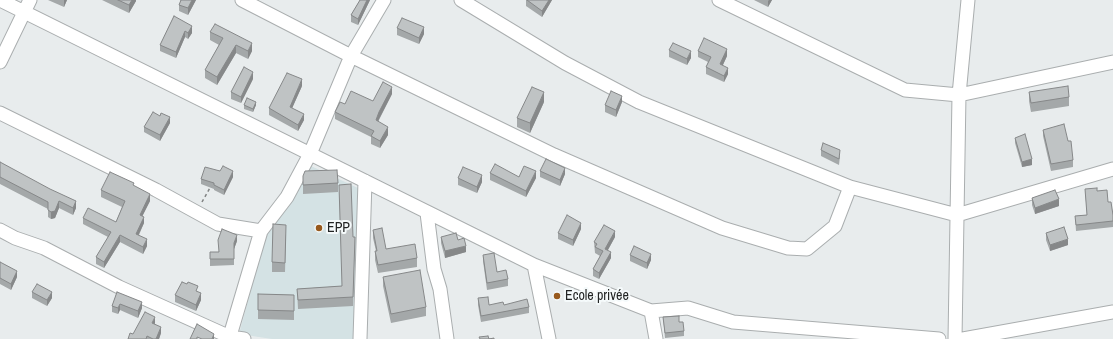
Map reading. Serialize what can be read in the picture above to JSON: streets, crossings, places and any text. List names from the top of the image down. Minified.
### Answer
{"places":["EPP","Ecole privée"]}
